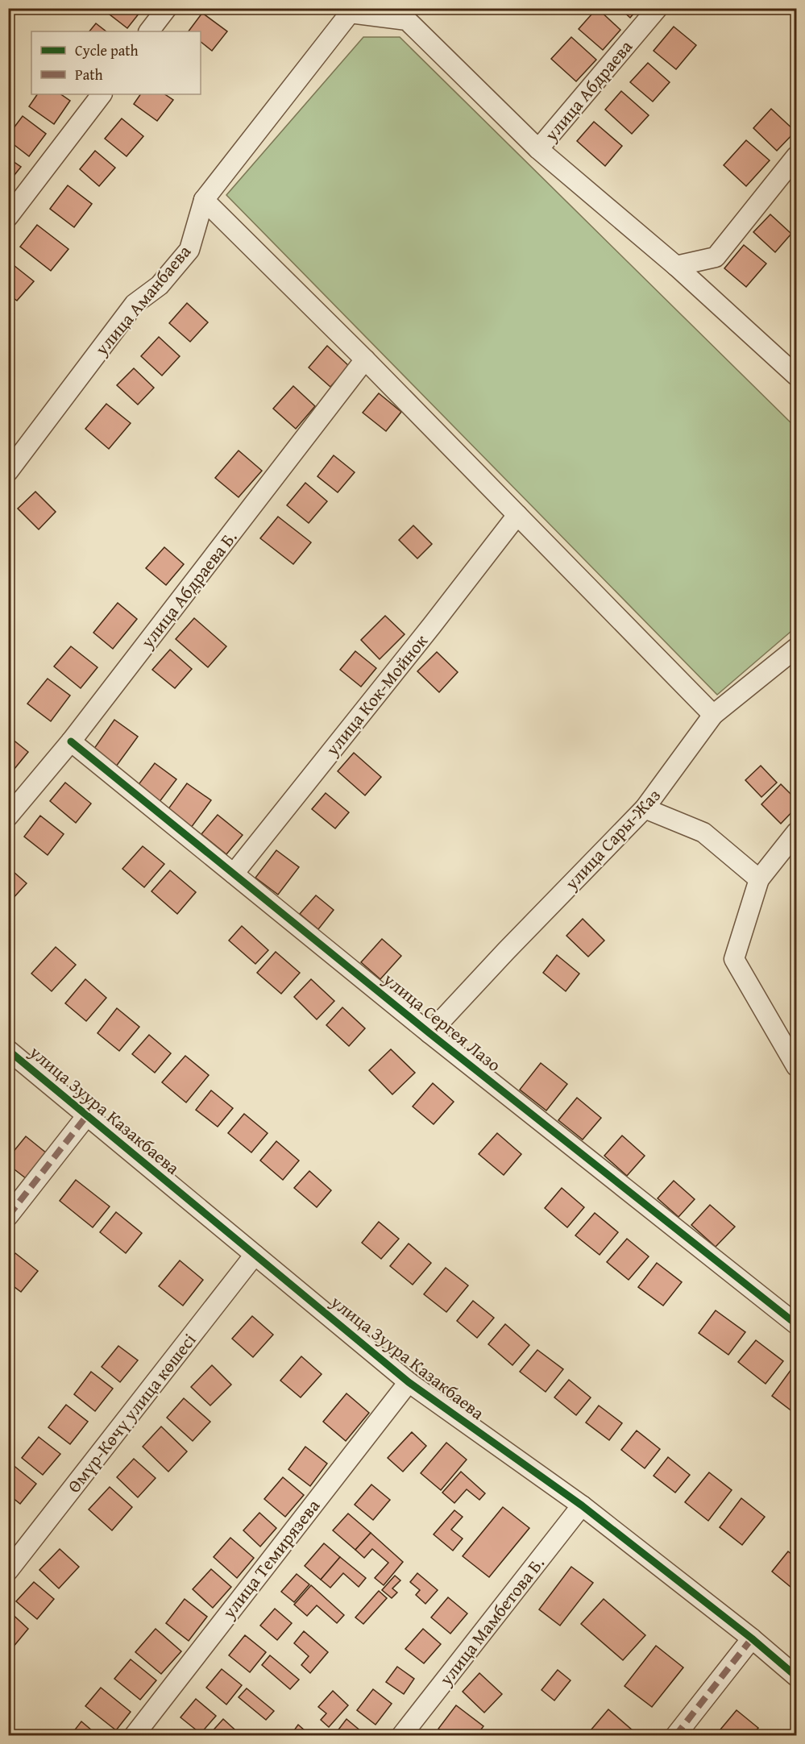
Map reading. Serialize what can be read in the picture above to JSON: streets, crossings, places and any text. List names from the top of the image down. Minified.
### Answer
{"streets":{"street":["улица Абдраева","улица Аманбаева","улица Абдраева Б.","улица Кок-Мойнок","улица Сары-Жаз","улица Сергея Лазо","улица Зуура Казакбаева","Өмүр-Көчү улица көшесі","улица Темирязева","улица Мамбетова Б."]},"crossings":[["улица Абдраева Б.","улица Сергея Лазо"],["улица Кок-Мойнок","улица Сергея Лазо"],["улица Сары-Жаз","улица Сергея Лазо"],["улица Зуура Казакбаева","Өмүр-Көчү улица көшесі"],["улица Зуура Казакбаева","улица Темирязева"],["улица Зуура Казакбаева","улица Мамбетова Б."]],"legend":["Cycle path","Path"]}
